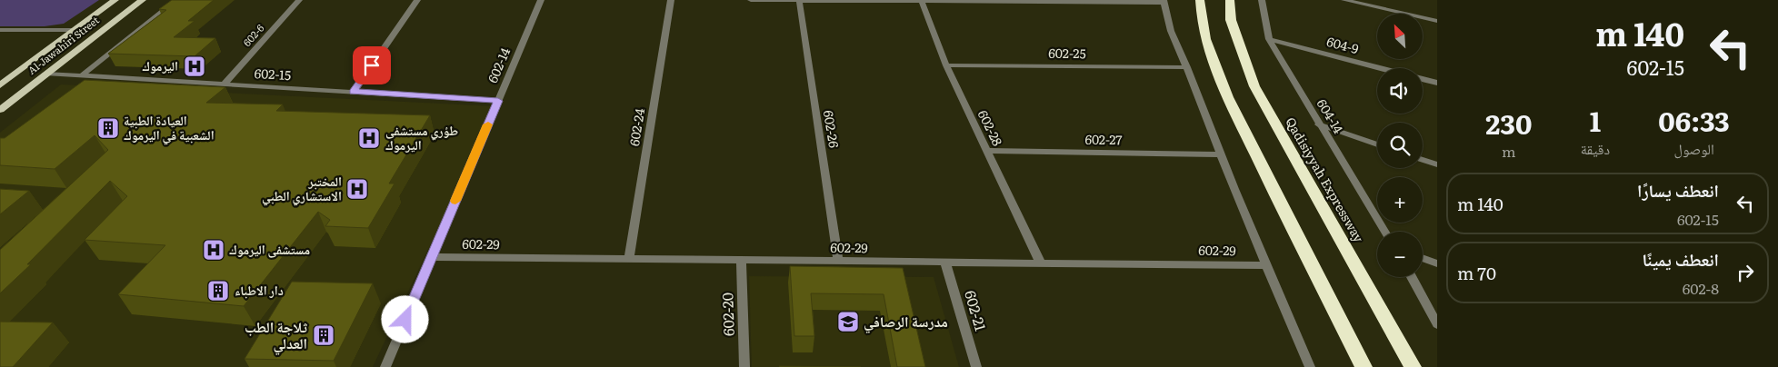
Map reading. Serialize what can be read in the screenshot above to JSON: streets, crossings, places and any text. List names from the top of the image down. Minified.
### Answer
{"streets":{"highway":["Qadisiyyah Expressway"],"main road":["Al-Jawahiri Street"],"street":["602-6","604-9","602-25","602-14","602-15","604-14","602-24","602-28","602-26","602-27","602-29","602-21","602-20"]},"crossings":[["602-6","602-15"],["Al-Jawahiri Street","602-15"],["604-9","604-14"],["602-25","602-28"],["602-14","602-15"],["602-14","602-29"],["602-24","602-29"],["602-28","602-27"],["602-28","602-29"],["602-26","602-29"],["602-29","602-21"],["602-29","602-20"]],"places":{"hospital":["اليرموك","طؤري مستشفى اليرموك","المختبر الاستشاري الطبي","مستشفى اليرموك"],"building":["العيادة الطبية الشعبية في اليرموك","دار الاطباء","ثلاجة الطب العدلي"],"school or university":["مدرسة الرصافي"]},"north":"top left","page":{"turn":["140 m","602-15"],"map_buttons":["+","−"],"eta":["06:33","الوصول","1","دقيقة","230","m"],"list":[{"name":"انعطف يسارًا","note":"602-15","value":"140 m"},{"name":"انعطف يمينًا","note":"602-8","value":"70 m"}]}}
